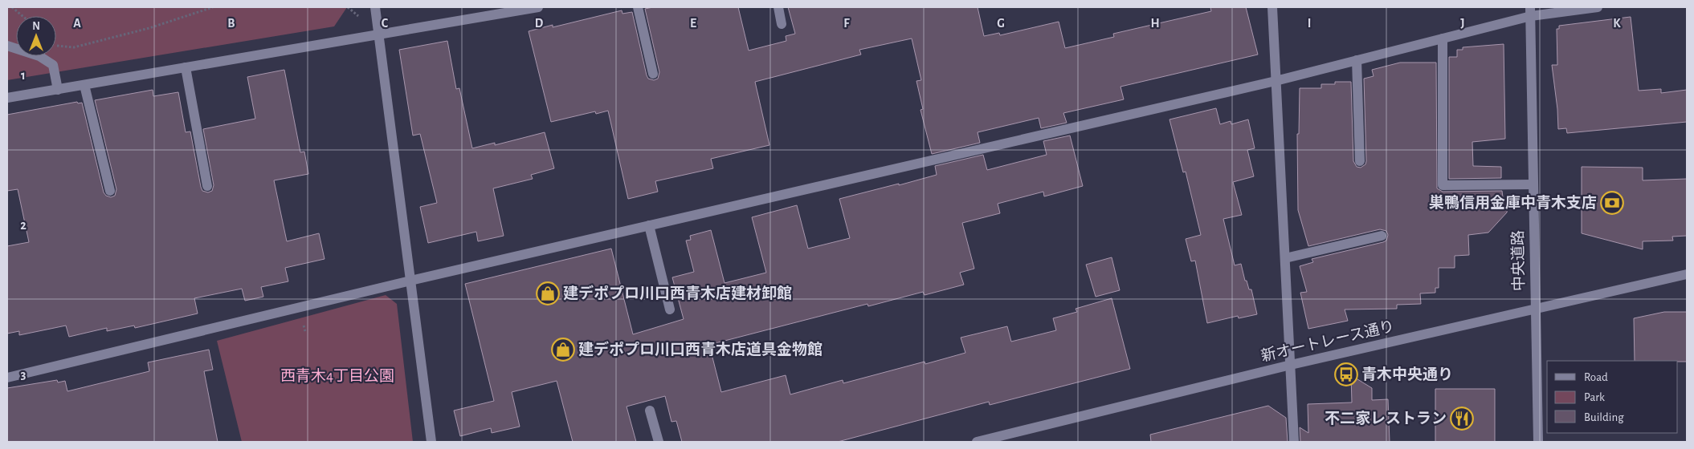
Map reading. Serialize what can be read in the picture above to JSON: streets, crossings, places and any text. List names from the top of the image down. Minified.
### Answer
{"streets":{"street":["中央道路","新オートレース通り"]},"crossings":[["中央道路","新オートレース通り"]],"parks":["西青木4丁目公園"],"places":{"bank":["巣鴨信用金庫中青木支店"],"shop":["建デポプロ川口西青木店建材卸館","建デポプロ川口西青木店道具金物館"],"bus stop":["青木中央通り"],"restaurant":["不二家レストラン"]},"legend":["Road","Park","Building"],"north":"top","grid":{"columns":["A","B","C","D","E","F","G","H","I","J","K"],"rows":["1","2","3"]}}
